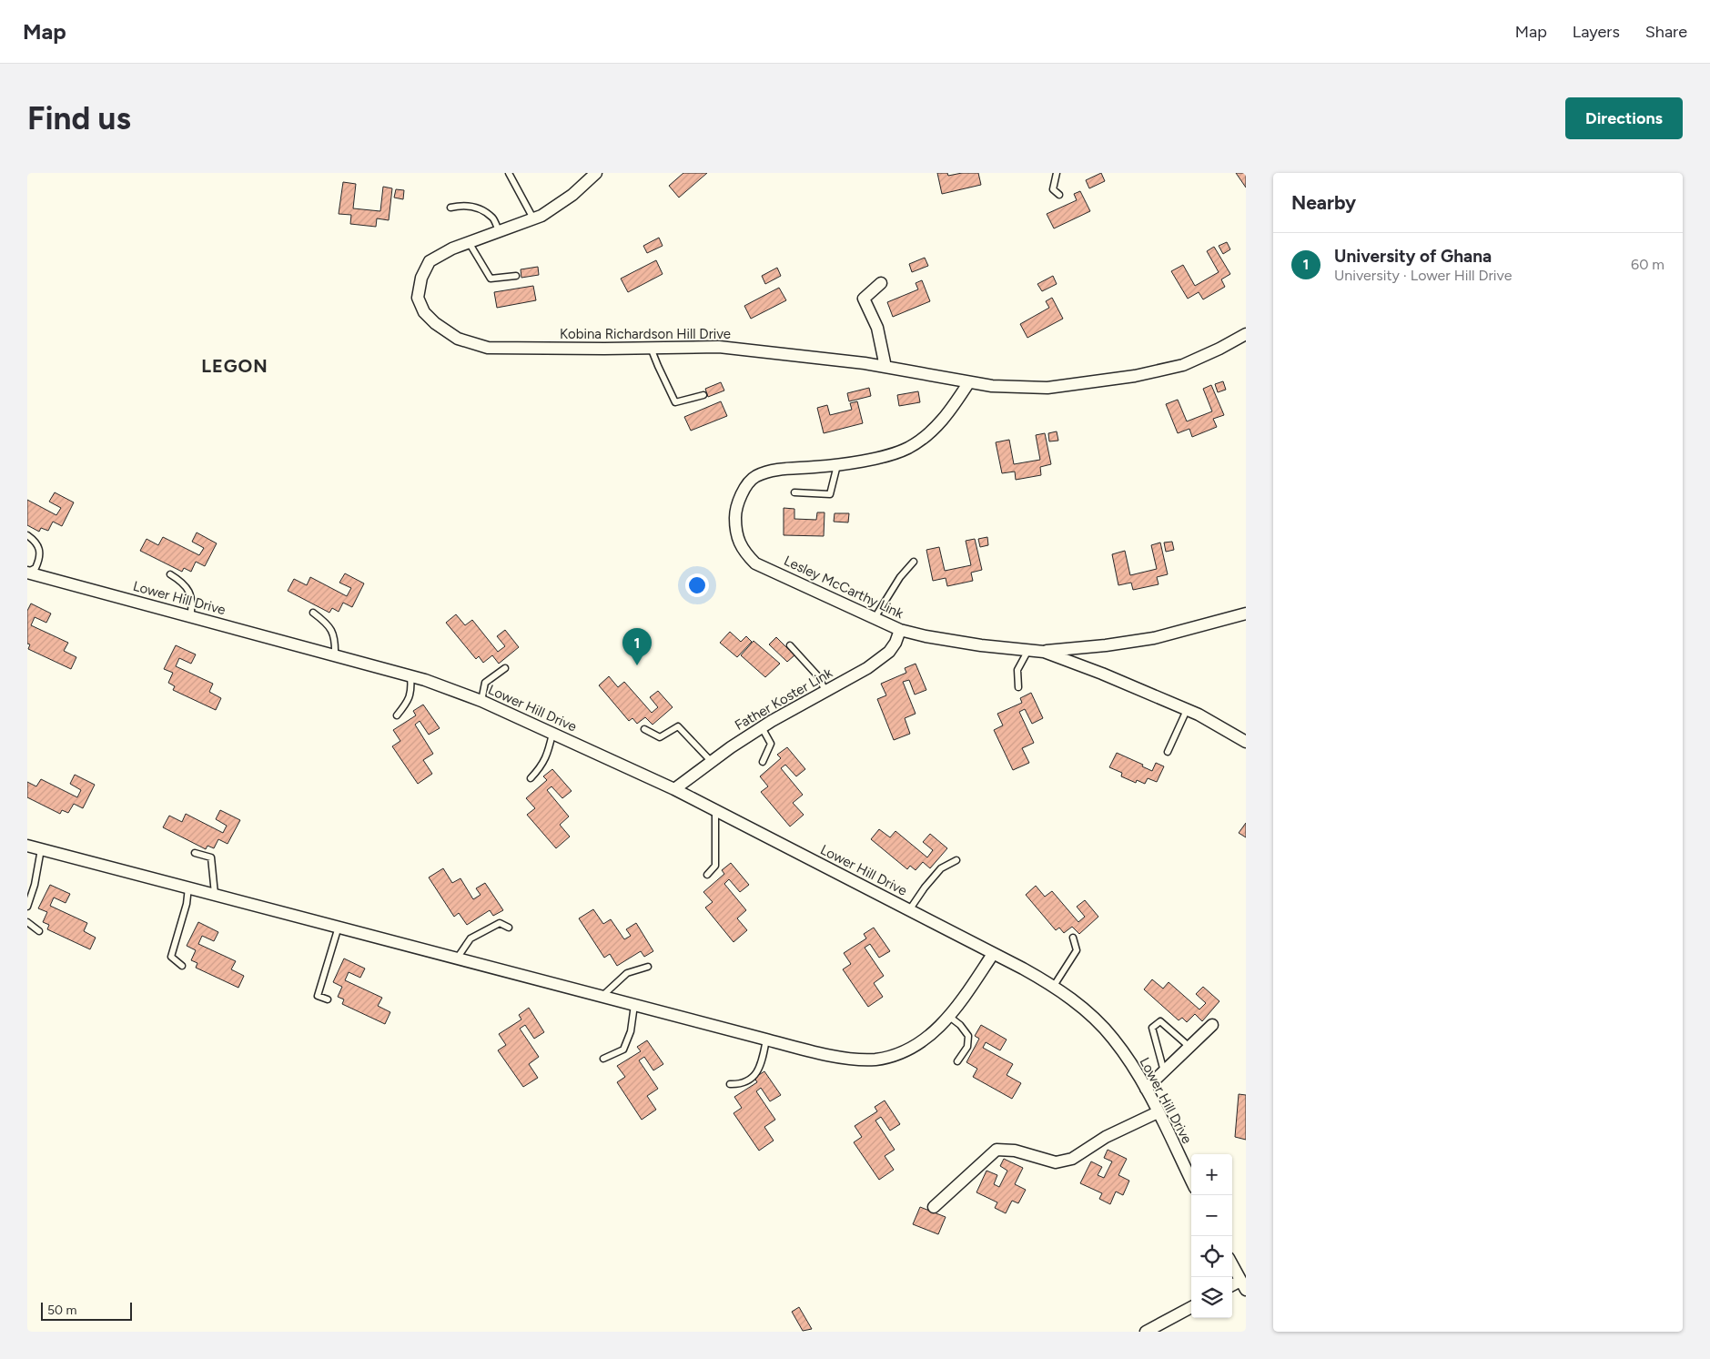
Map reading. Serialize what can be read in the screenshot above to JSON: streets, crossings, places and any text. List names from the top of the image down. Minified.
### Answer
{"streets":{"street":["Kobina Richardson Hill Drive","Lesley McCarthy Link","Lower Hill Drive","Father Koster Link"]},"crossings":[["Kobina Richardson Hill Drive","Lesley McCarthy Link"],["Lesley McCarthy Link","Father Koster Link"],["Lower Hill Drive","Father Koster Link"]],"districts":["LEGON"],"scale_bar":"50 m","page":{"header":"Map","nav":["Map","Layers","Share"],"buttons":"Directions","title":"Find us","heading":"Nearby","list":[{"mark":"1","name":"University of Ghana","note":"University · Lower Hill Drive","value":"60 m"}],"pins":"1","map_buttons":["+","−"],"scale":"50 m"}}
